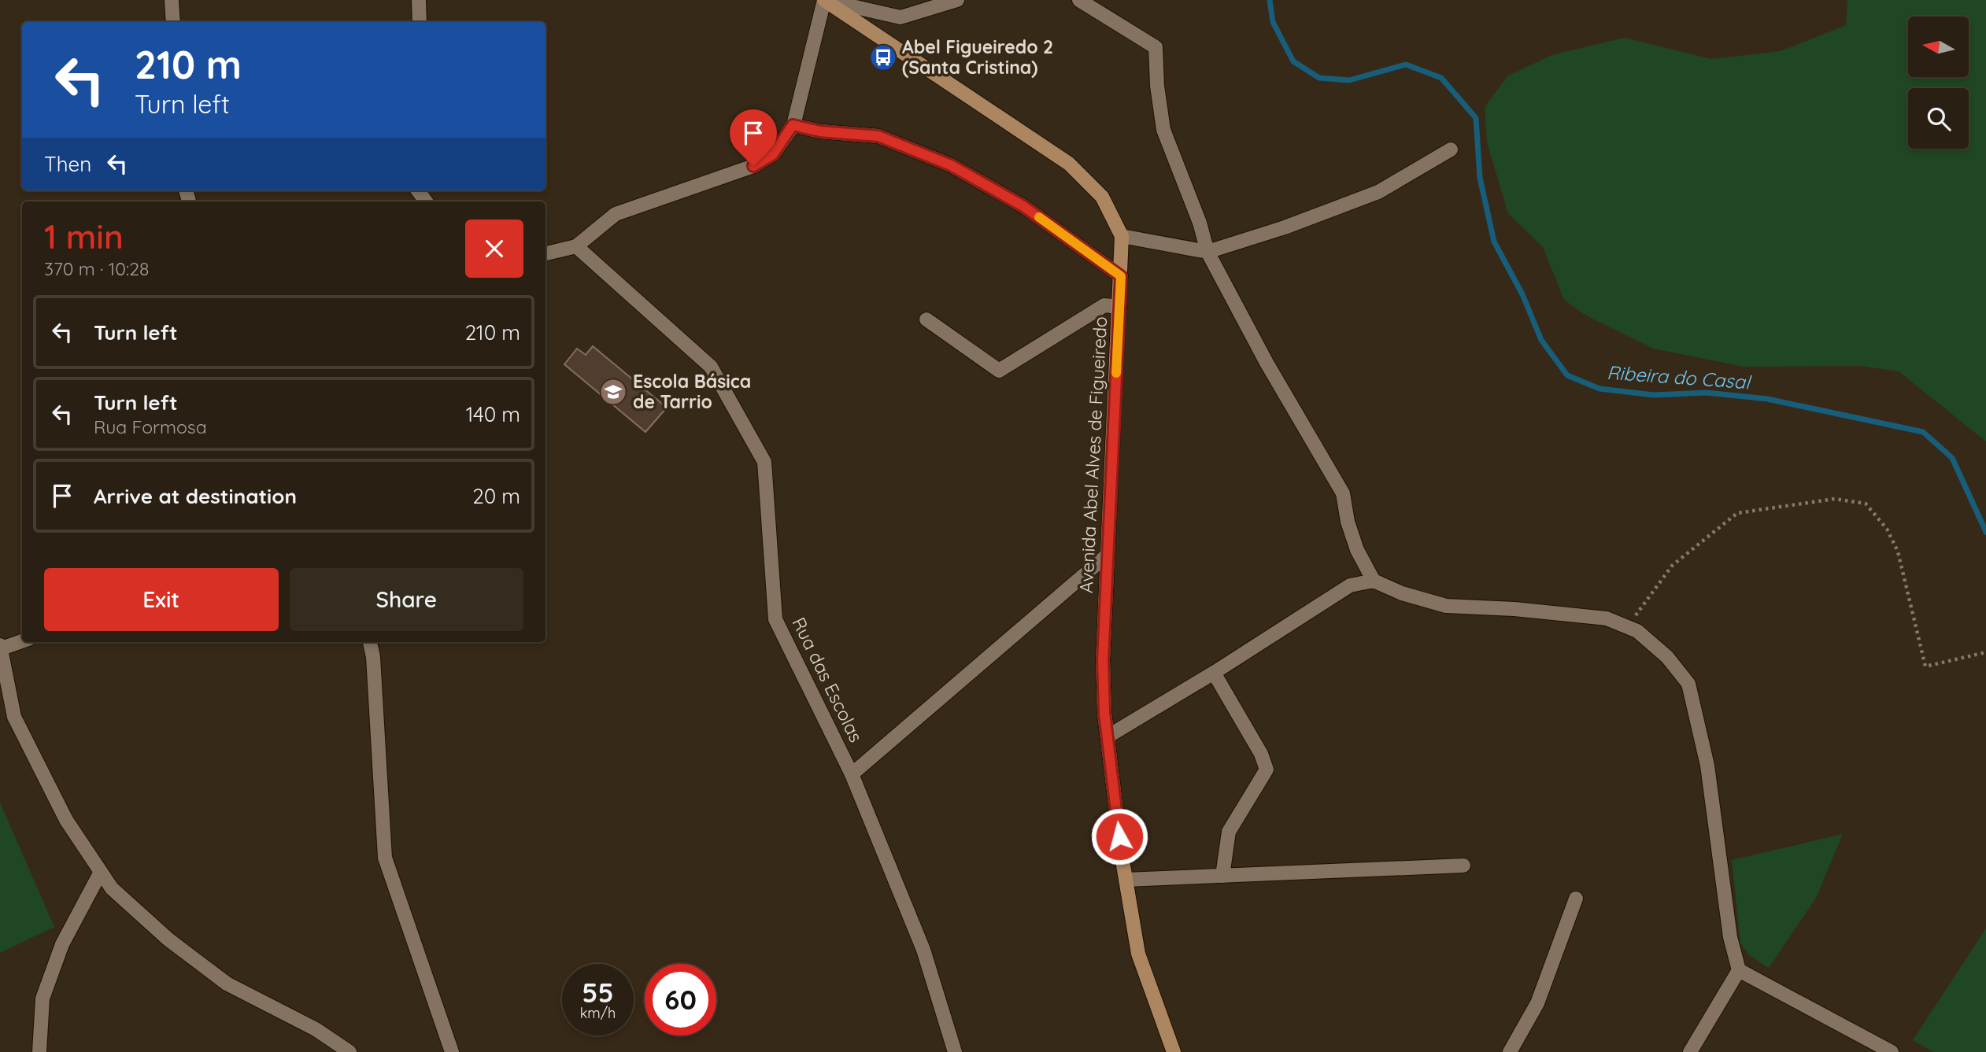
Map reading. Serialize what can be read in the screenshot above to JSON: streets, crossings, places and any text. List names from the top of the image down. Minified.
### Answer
{"streets":{"main road":["Avenida Abel Alves de Figueiredo"],"street":["Rua das Escolas"]},"water":["Ribeira do Casal"],"places":{"bus stop":["Abel Figueiredo 2 (Santa Cristina)"],"school or university":["Escola Básica de Tarrio"]},"north":"left","page":{"turn":["210 m","Turn left"],"then":"Then","heading":["1 min","370 m · 10:28"],"list":[{"name":"Turn left","value":"210 m"},{"name":"Turn left","note":"Rua Formosa","value":"140 m"},{"name":"Arrive at destination","value":"20 m"}],"buttons":["Exit","Share"],"speed":"55 km/h","limit":"60"}}
